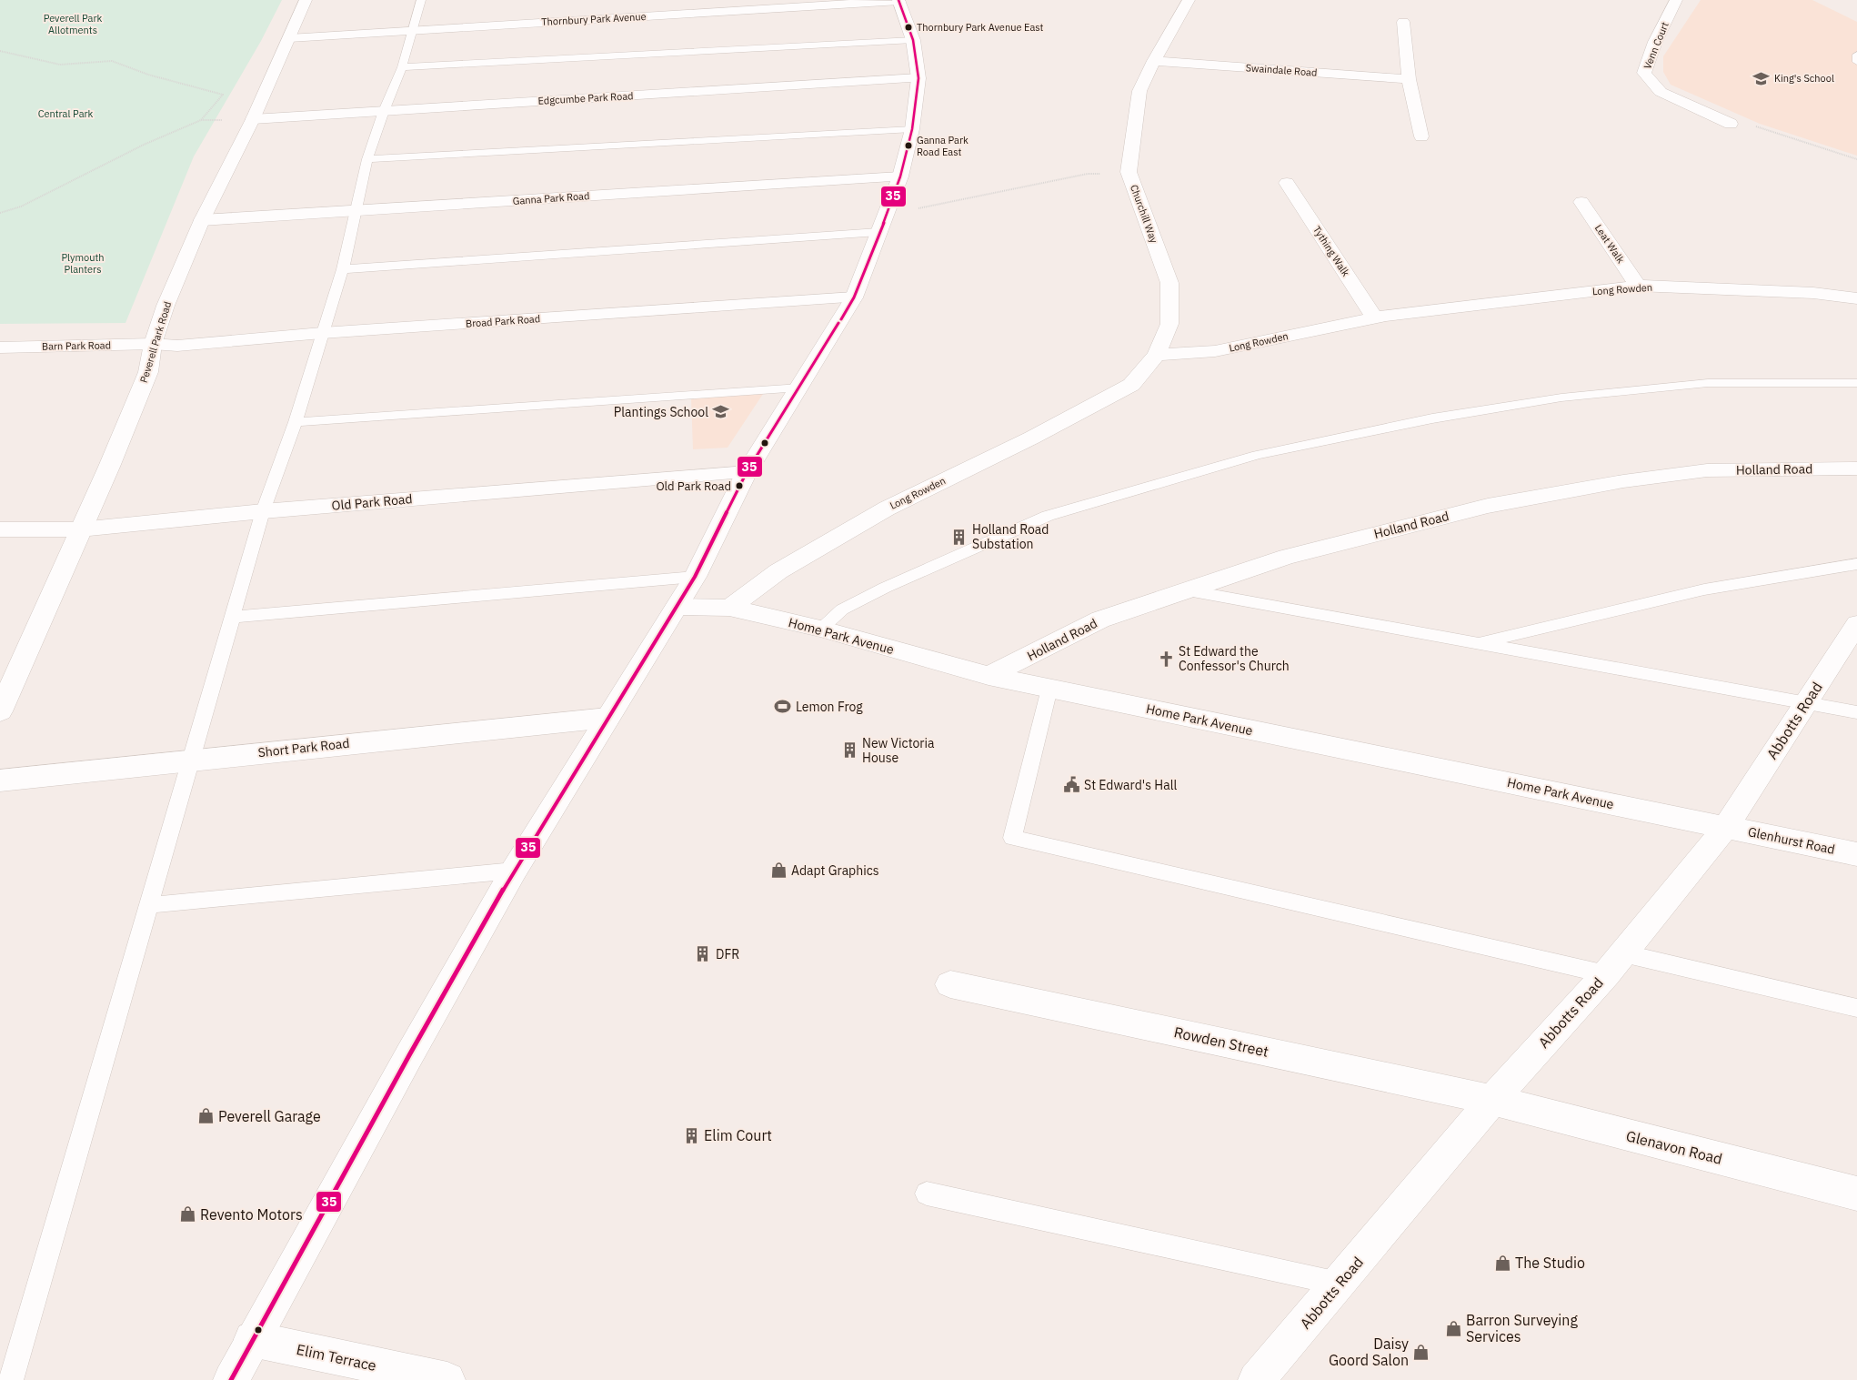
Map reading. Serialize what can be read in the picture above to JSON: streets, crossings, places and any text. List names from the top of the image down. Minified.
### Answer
{"streets":{"street":["Thornbury Park Avenue","Venn Court","Swaindale Road","Edgcumbe Park Road","Ganna Park Road","Churchill Way","Leat Walk","Tything Walk","Long Rowden","Broad Park Road","Peverell Park Road","Barn Park Road","Holland Road","Old Park Road","Home Park Avenue","Abbotts Road","Short Park Road","Glenhurst Road","Rowden Street","Glenavon Road","Elim Terrace"]},"crossings":[["Thornbury Park Avenue","Peverell Park Road"],["Swaindale Road","Churchill Way"],["Edgcumbe Park Road","Peverell Park Road"],["Ganna Park Road","Peverell Park Road"],["Churchill Way","Long Rowden"],["Leat Walk","Long Rowden"],["Tything Walk","Long Rowden"],["Long Rowden","Home Park Avenue"],["Broad Park Road","Peverell Park Road"],["Broad Park Road","Barn Park Road"],["Peverell Park Road","Barn Park Road"],["Peverell Park Road","Old Park Road"],["Holland Road","Home Park Avenue"],["Home Park Avenue","Abbotts Road"],["Home Park Avenue","Glenhurst Road"],["Abbotts Road","Glenhurst Road"],["Abbotts Road","Rowden Street"],["Abbotts Road","Glenavon Road"],["Rowden Street","Glenavon Road"]],"parks":["Peverell Park Allotments","Central Park","Plymouth Planters"],"places":{"other":["Thornbury Park Avenue East","Ganna Park Road East","Old Park Road"],"school or university":["King's School","Plantings School"],"building":["Holland Road Substation","New Victoria House","DFR","Elim Court"],"church":["St Edward the Confessor's Church"],"sports":["Lemon Frog"],"public building":["St Edward's Hall"],"shop":["Adapt Graphics","Peverell Garage","Revento Motors","The Studio","Barron Surveying Services","Daisy Goord Salon"]},"lines":["transit line 35"]}
